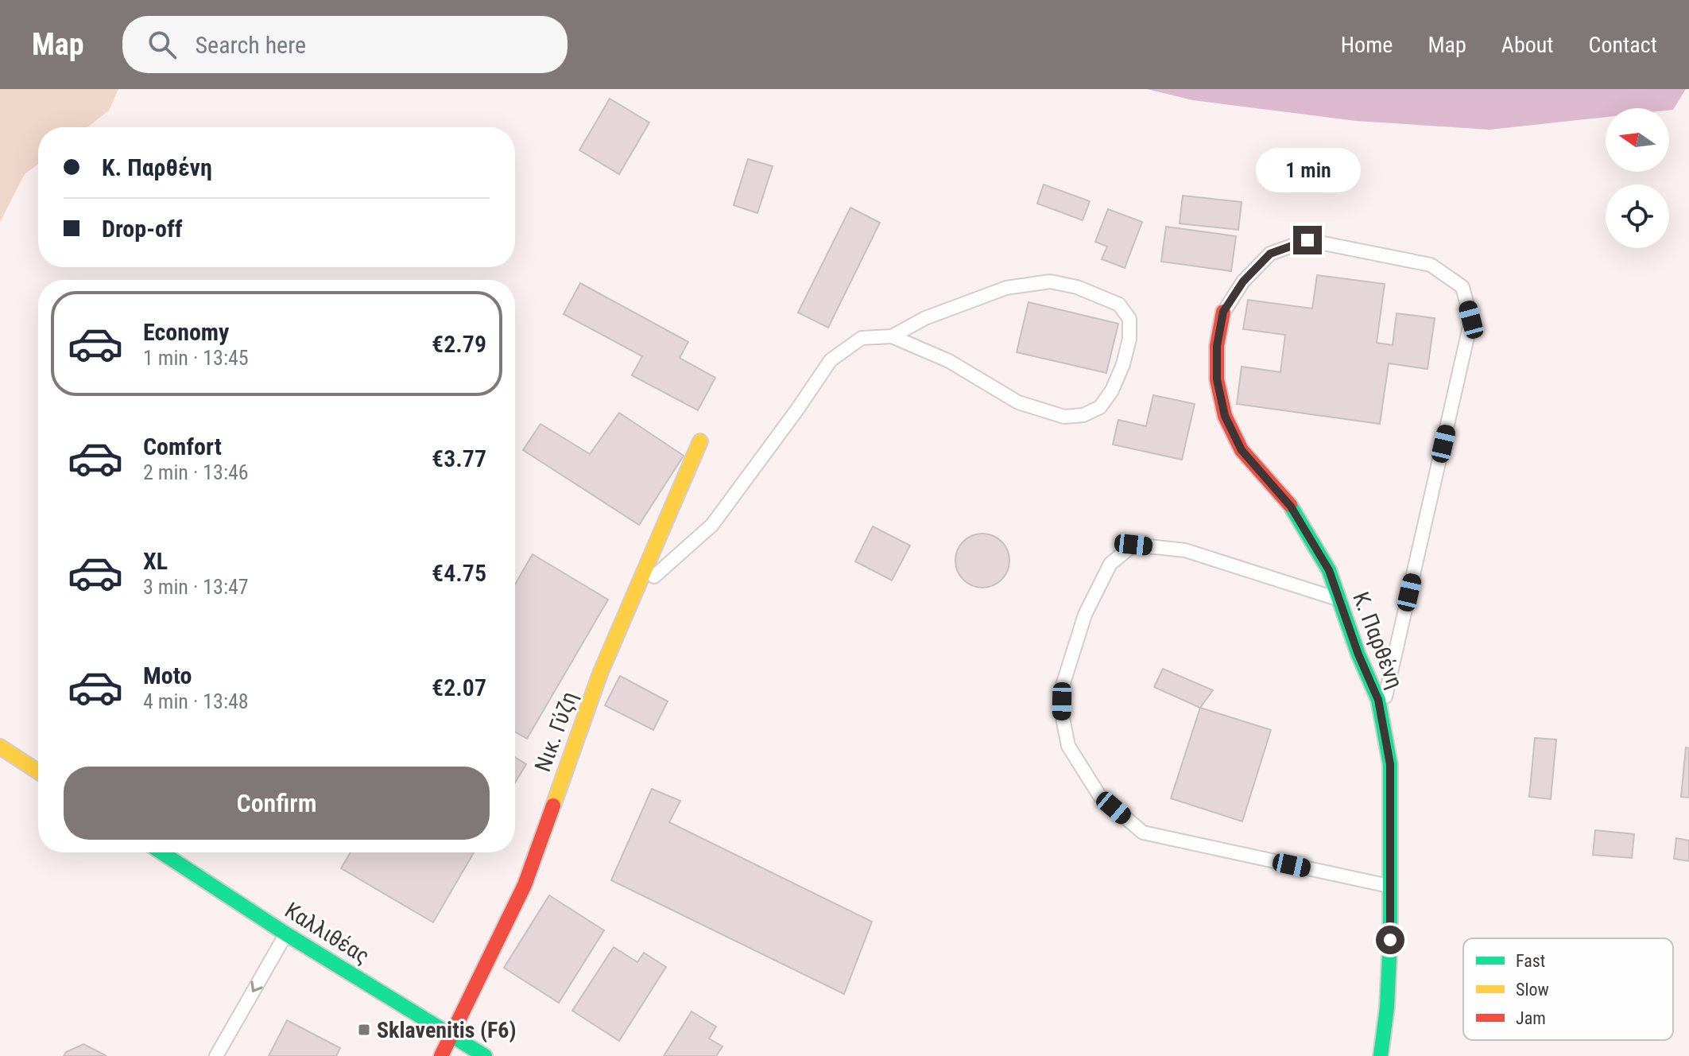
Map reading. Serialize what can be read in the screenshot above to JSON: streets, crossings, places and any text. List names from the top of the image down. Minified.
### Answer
{"streets":{"street":["Κ. Παρθένη","Νικ. Γύζη","Καλλιθέας"]},"crossings":[["Νικ. Γύζη","Καλλιθέας"]],"places":{"transit":["Sklavenitis (F6)"]},"legend":["Fast","Slow","Jam"],"north":"left","page":{"header":"Map","search":"Search here","nav":["Home","Map","About","Contact"],"banner":["Κ. Παρθένη","Drop-off"],"bubble":"1 min","list":[{"name":"Economy","note":"1 min · 13:45","value":"€2.79"},{"name":"Comfort","note":"2 min · 13:46","value":"€3.77"},{"name":"XL","note":"3 min · 13:47","value":"€4.75"},{"name":"Moto","note":"4 min · 13:48","value":"€2.07"}],"buttons":"Confirm"}}
